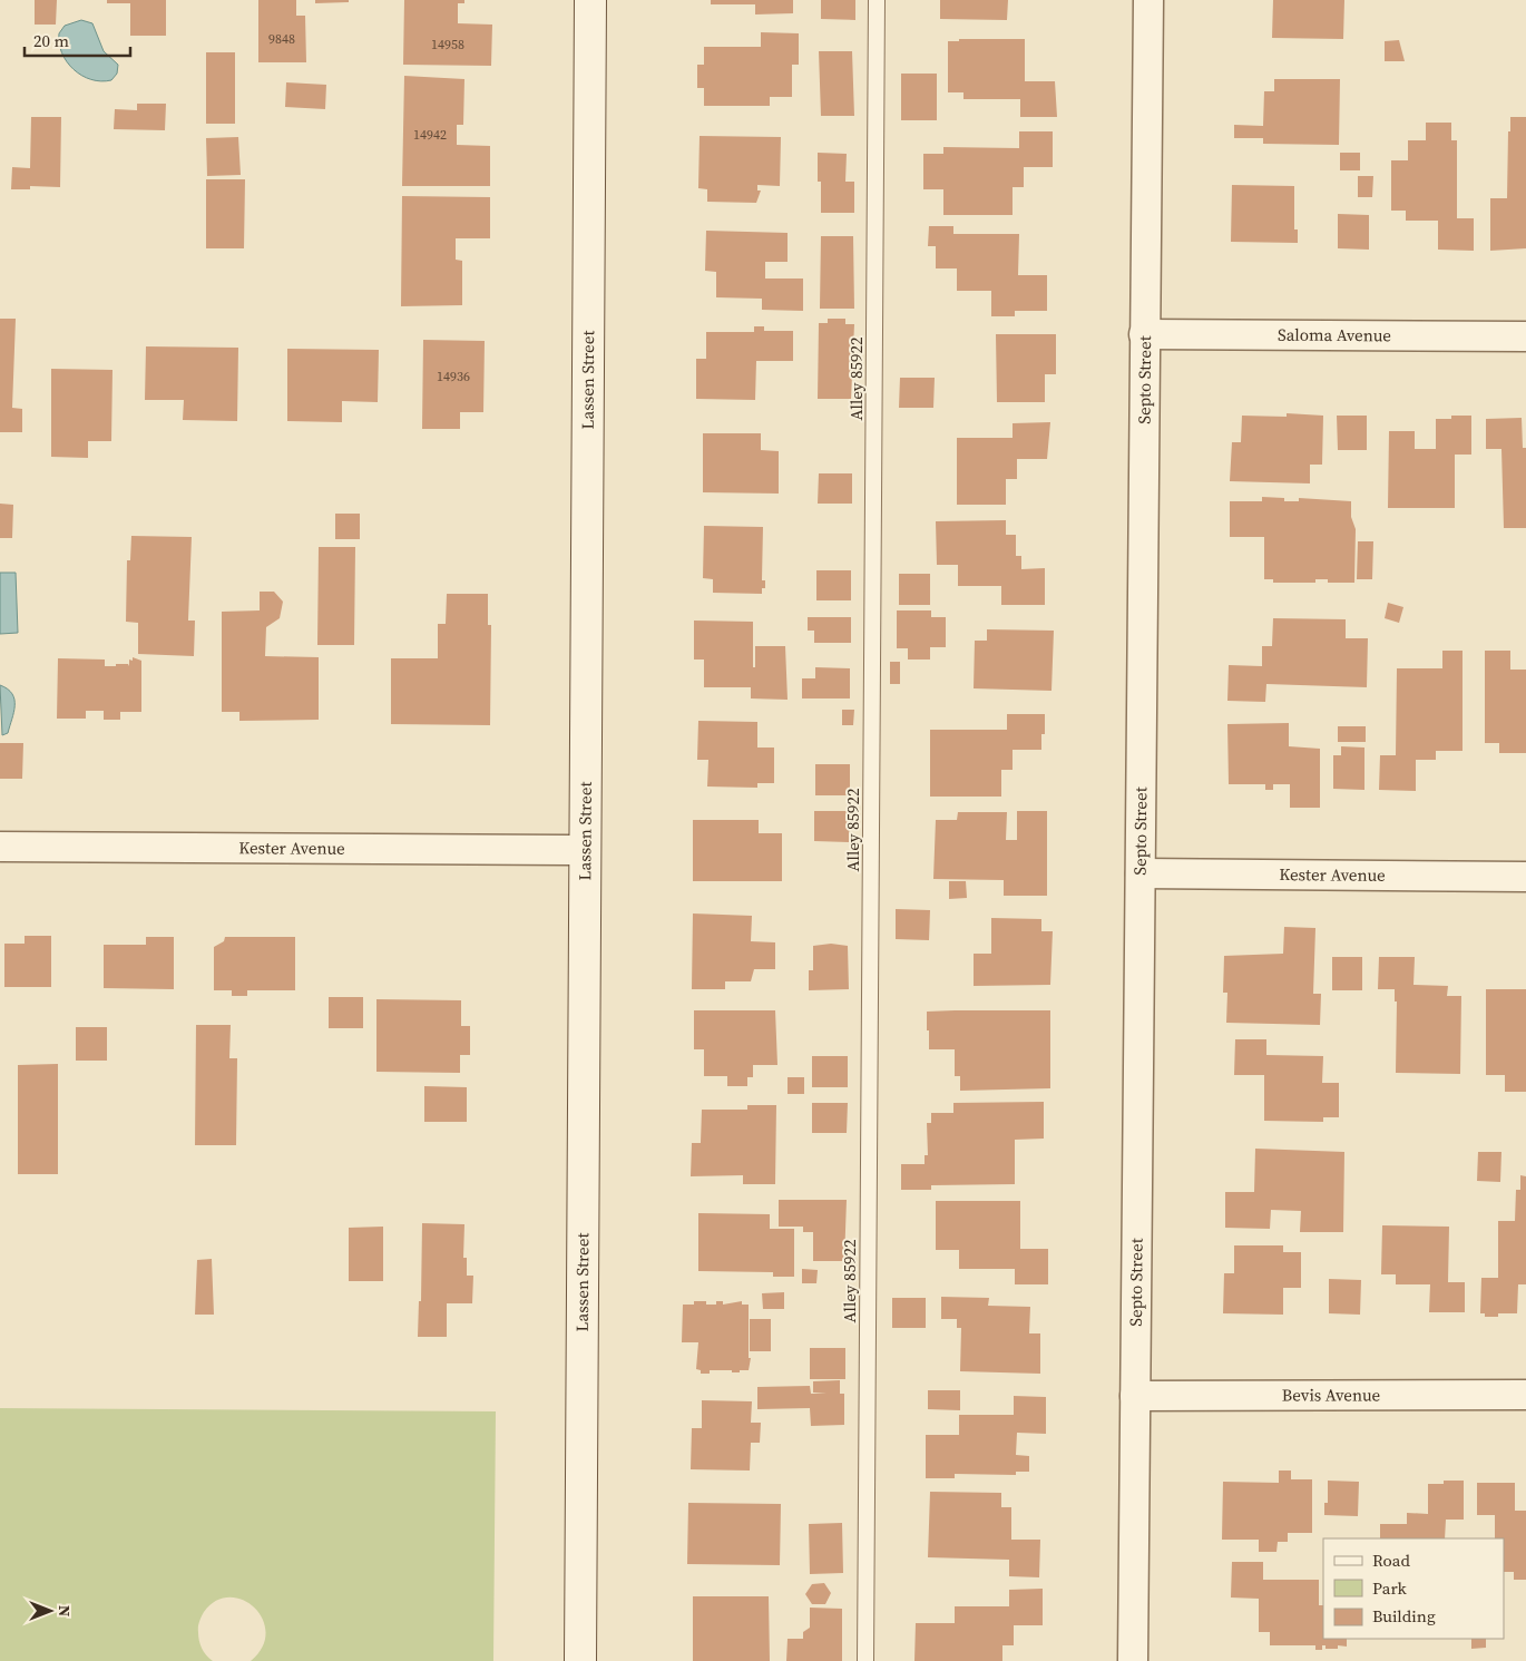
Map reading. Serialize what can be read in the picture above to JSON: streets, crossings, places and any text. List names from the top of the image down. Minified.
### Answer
{"streets":{"main road":["Lassen Street"],"street":["Saloma Avenue","Septo Street","Kester Avenue","Bevis Avenue"],"lane":["Alley 85922"]},"crossings":[["Saloma Avenue","Septo Street"],["Lassen Street","Kester Avenue"],["Septo Street","Kester Avenue"],["Septo Street","Bevis Avenue"]],"house_numbers":["9848","14958","14942","14936"],"legend":["Road","Park","Building"],"scale_bar":"20 m","north":"right"}
